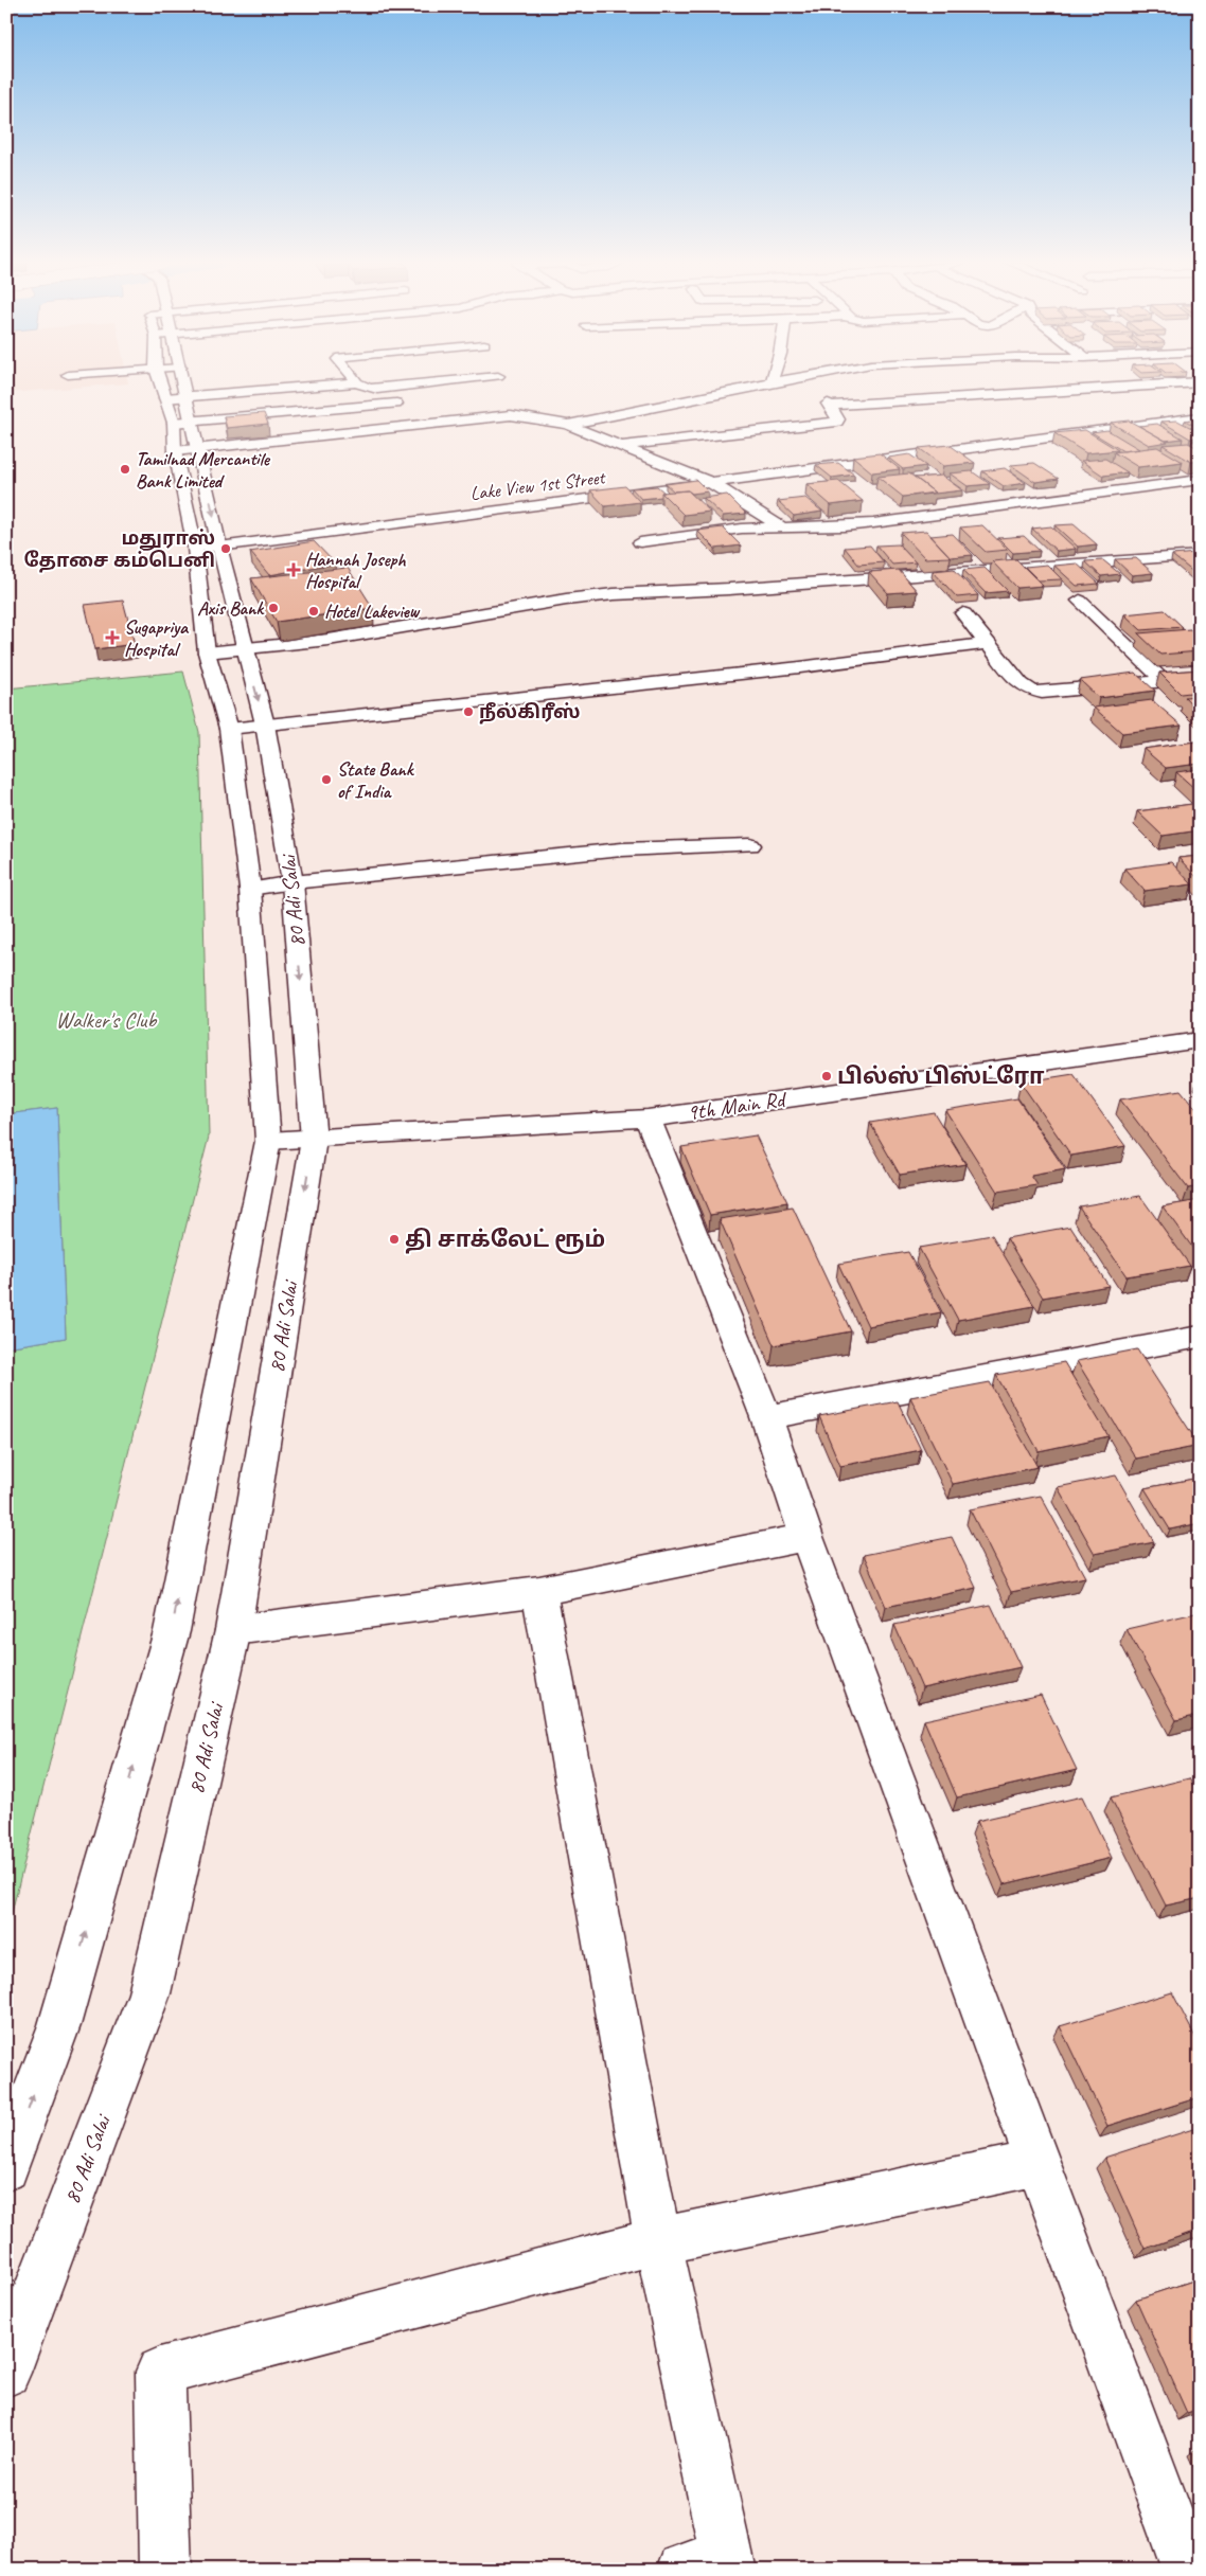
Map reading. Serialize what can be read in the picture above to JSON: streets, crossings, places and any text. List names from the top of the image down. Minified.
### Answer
{"streets":{"street":["Lake View 1st Street","80 Adi Salai","9th Main Rd"]},"crossings":[["Lake View 1st Street","80 Adi Salai"],["80 Adi Salai","9th Main Rd"]],"parks":["Walker's Club"],"places":{"other":["Tamilnad Mercantile Bank Limited","மதுராஸ் தோசை கம்பெனி","Axis Bank","Hotel Lakeview","நீல்கிரீஸ்","State Bank of India","பில்ஸ் பிஸ்ட்ரோ","தி சாக்லேட் ரூம்"],"health":["Hannah Joseph Hospital","Sugapriya Hospital"]}}
